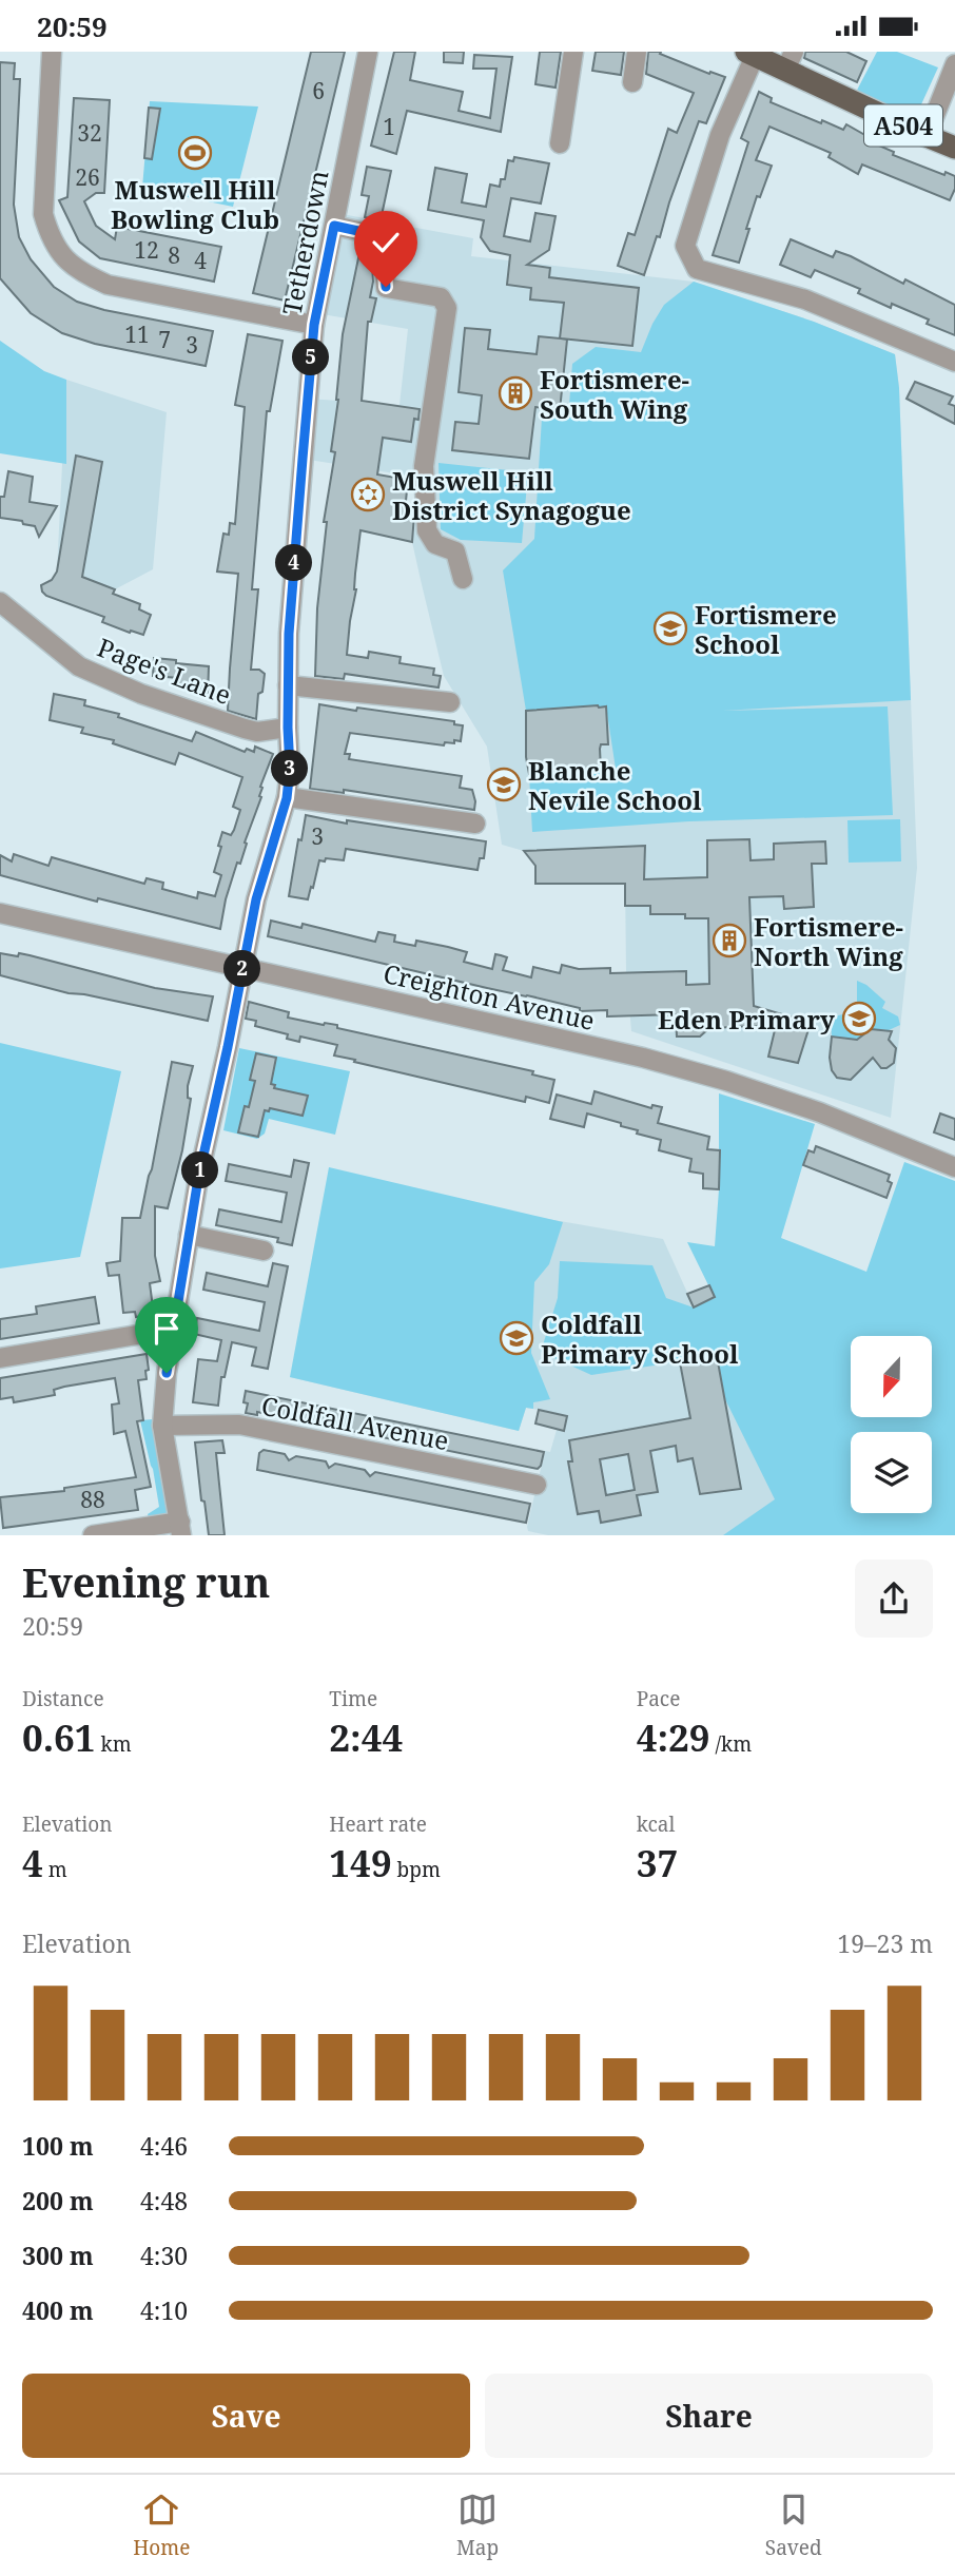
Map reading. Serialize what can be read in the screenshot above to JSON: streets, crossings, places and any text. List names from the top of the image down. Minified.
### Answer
{"streets":{"main road":["A504"],"street":["Tetherdown","Page's Lane","Creighton Avenue","Coldfall Avenue"]},"crossings":[["Tetherdown","Page's Lane"],["Tetherdown","Creighton Avenue"],["Tetherdown","Coldfall Avenue"]],"places":{"sports":["Muswell Hill Bowling Club"],"building":["Fortismere- South Wing","Fortismere- North Wing"],"synagogue":["Muswell Hill District Synagogue"],"school or university":["Fortismere School","Blanche Nevile School","Eden Primary","Coldfall Primary School"]},"house_numbers":["6","1","32","26","12","8","4","11","7","3","3","88"],"north":"bottom","page":{"status":"20:59","pins":["5","4","3","2","1"],"heading":["Evening run","20:59"],"stats":[["Distance","0.61 km"],["Time","2:44"],["Pace","4:29 /km"],["Elevation","4 m"],["Heart rate","149 bpm"],["kcal","37"]],"chart":["Elevation","19–23 m"],"list":[{"name":"100 m","note":"4:46"},{"name":"200 m","note":"4:48"},{"name":"300 m","note":"4:30"},{"name":"400 m","note":"4:10"}],"buttons":["Save","Share"],"tabs":["Home","Map","Saved"]}}
